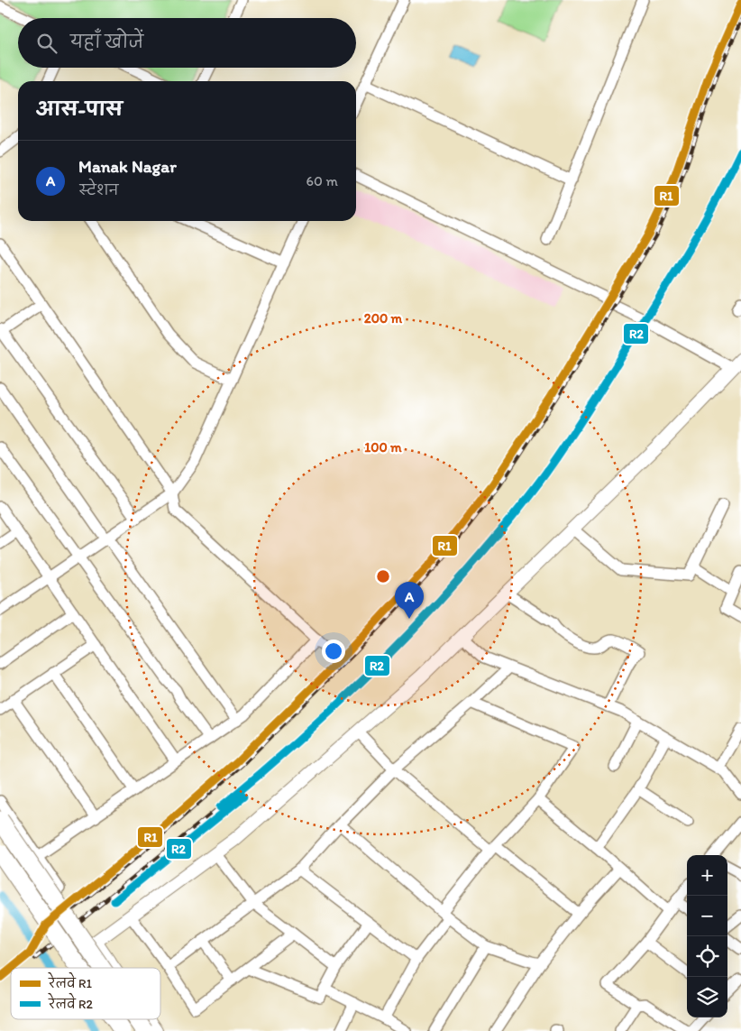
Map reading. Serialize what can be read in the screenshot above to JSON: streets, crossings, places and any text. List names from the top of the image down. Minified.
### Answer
{"lines":["rail line R1","rail line R2"],"legend":["रेलवे R1","रेलवे R2"],"page":{"search":"यहाँ खोजें","heading":"आस-पास","list":[{"mark":"A","name":"Manak Nagar","note":"स्टेशन","value":"60 m"}],"pins":"A","map_buttons":["+","−"]},"rings":["200 m","100 m"]}
